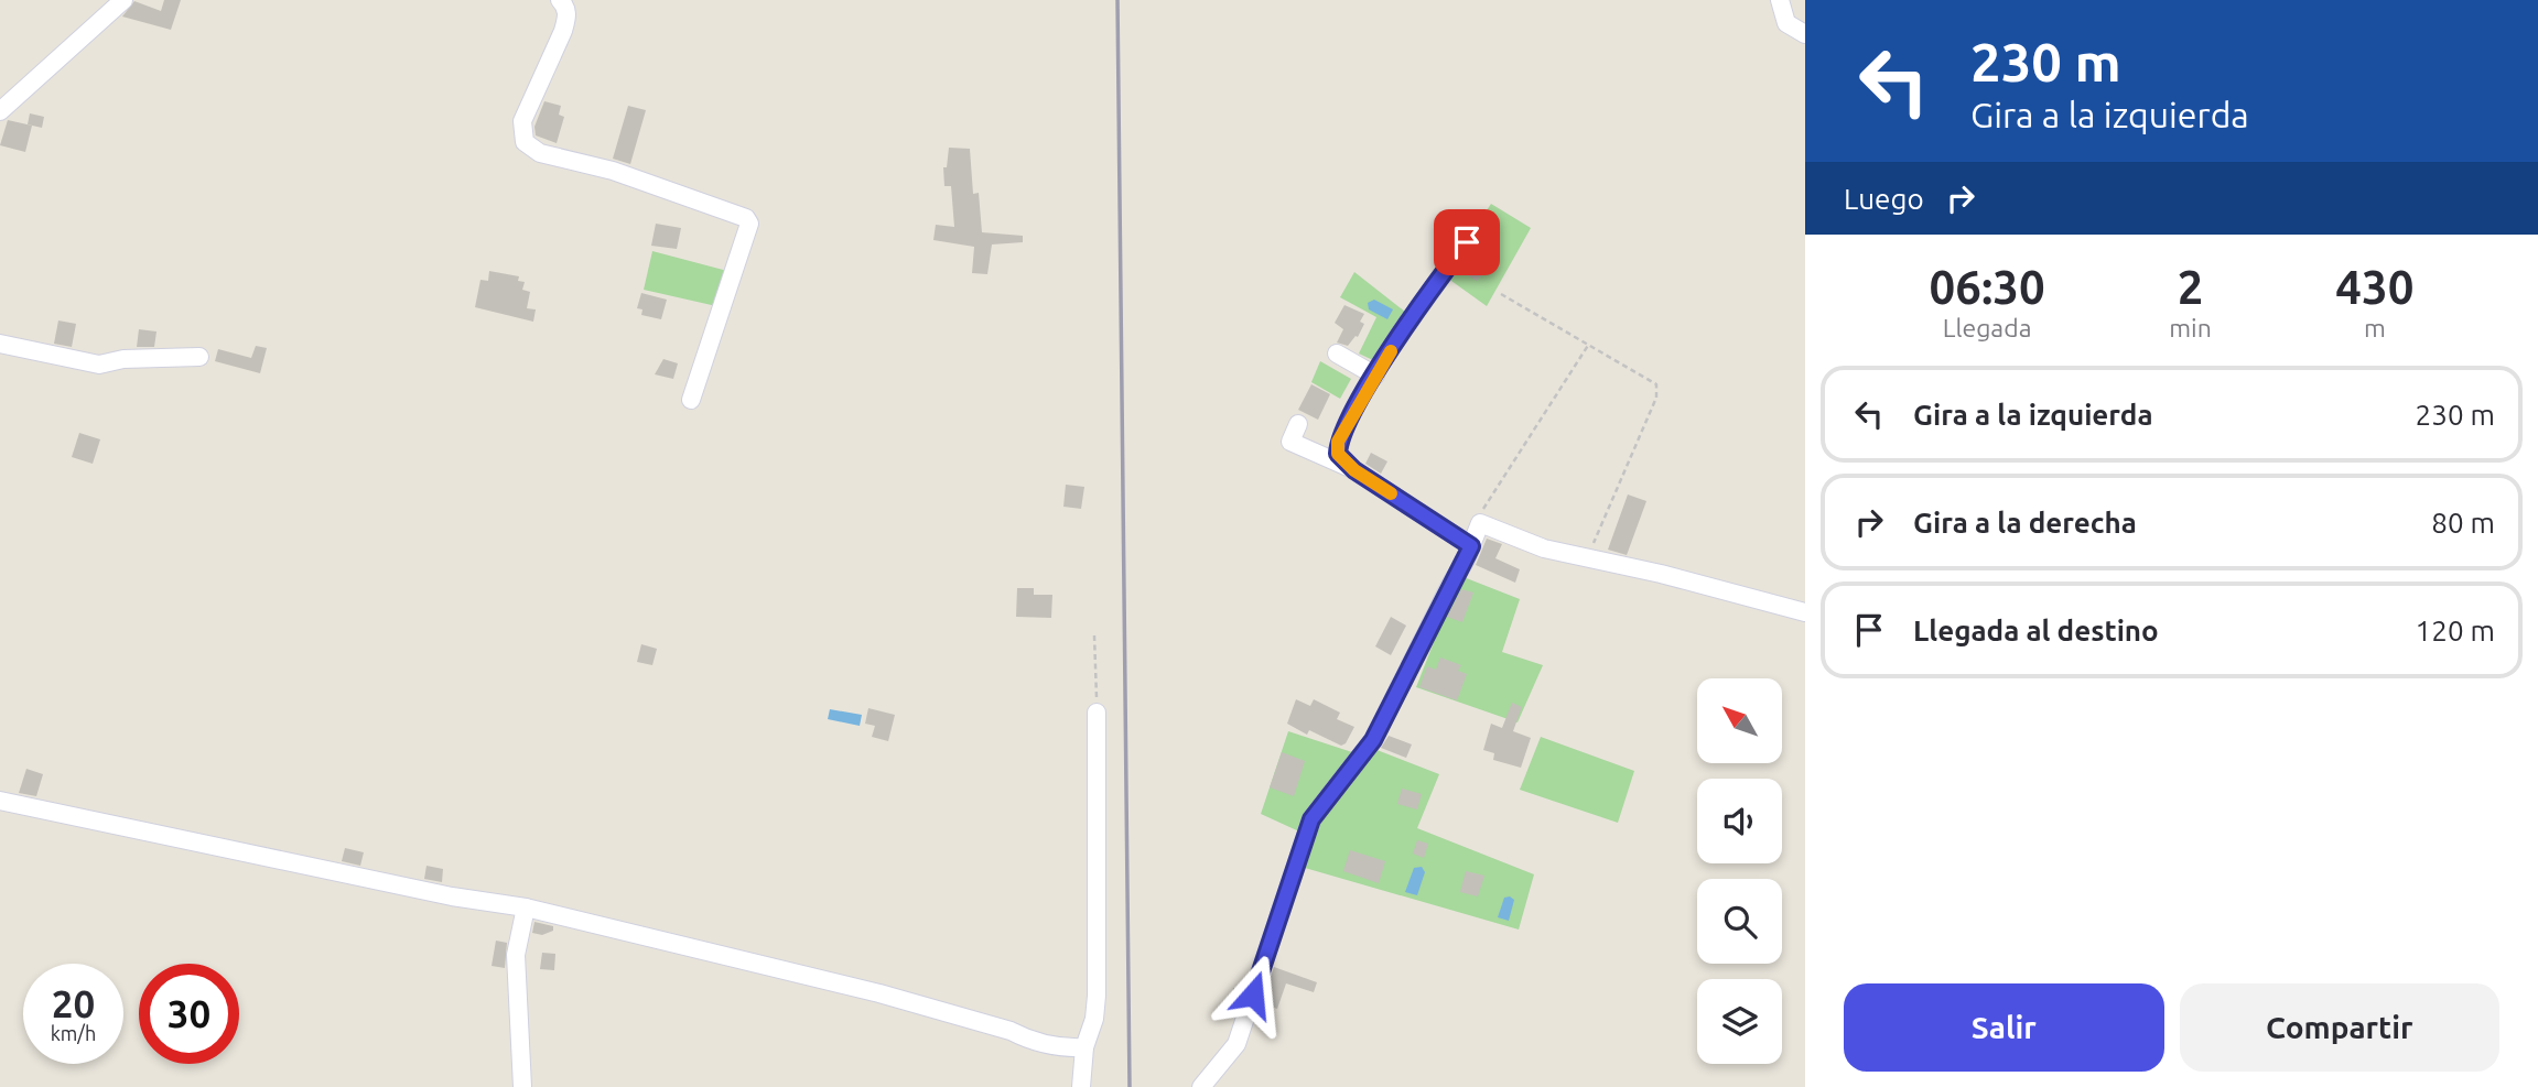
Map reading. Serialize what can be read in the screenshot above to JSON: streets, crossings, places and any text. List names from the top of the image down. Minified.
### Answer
{"north":"top left","page":{"turn":["230 m","Gira a la izquierda"],"then":"Luego","eta":["06:30","Llegada","2","min","430","m"],"list":[{"name":"Gira a la izquierda","value":"230 m"},{"name":"Gira a la derecha","value":"80 m"},{"name":"Llegada al destino","value":"120 m"}],"speed":"20 km/h","limit":"30","buttons":["Salir","Compartir"]}}
